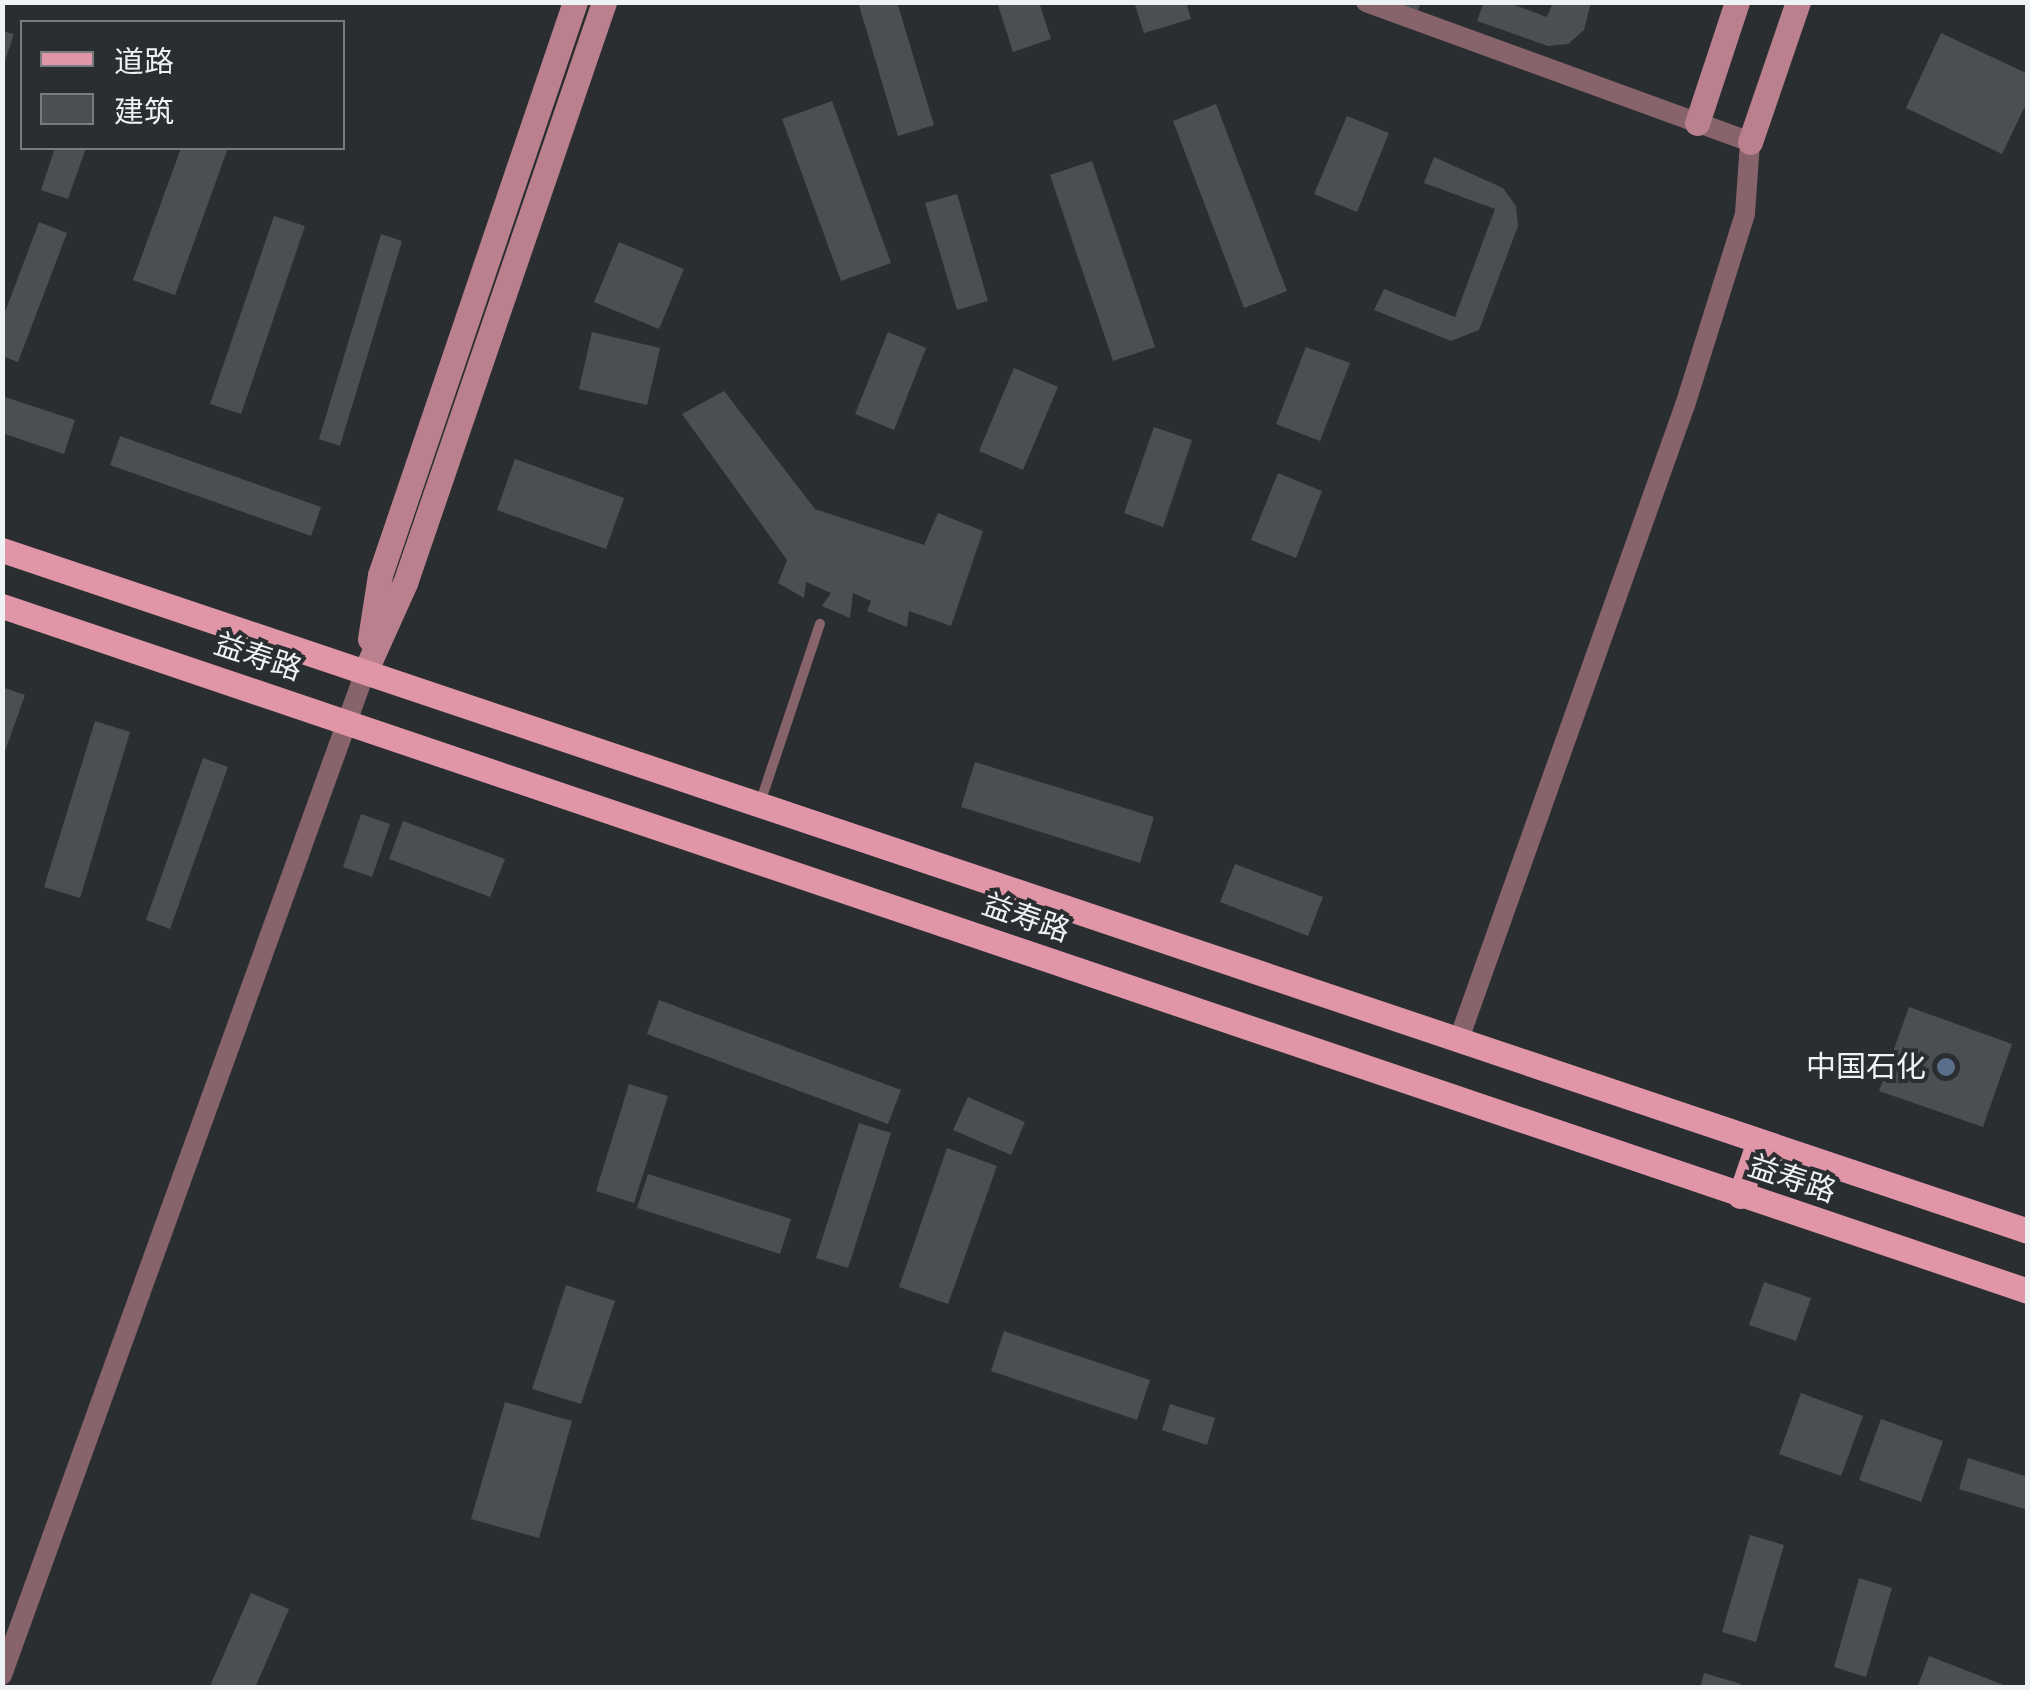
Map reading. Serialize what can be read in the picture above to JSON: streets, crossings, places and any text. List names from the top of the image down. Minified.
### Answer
{"streets":{"main road":["益寿路"]},"places":["中国石化"],"legend":["道路","建筑"]}
